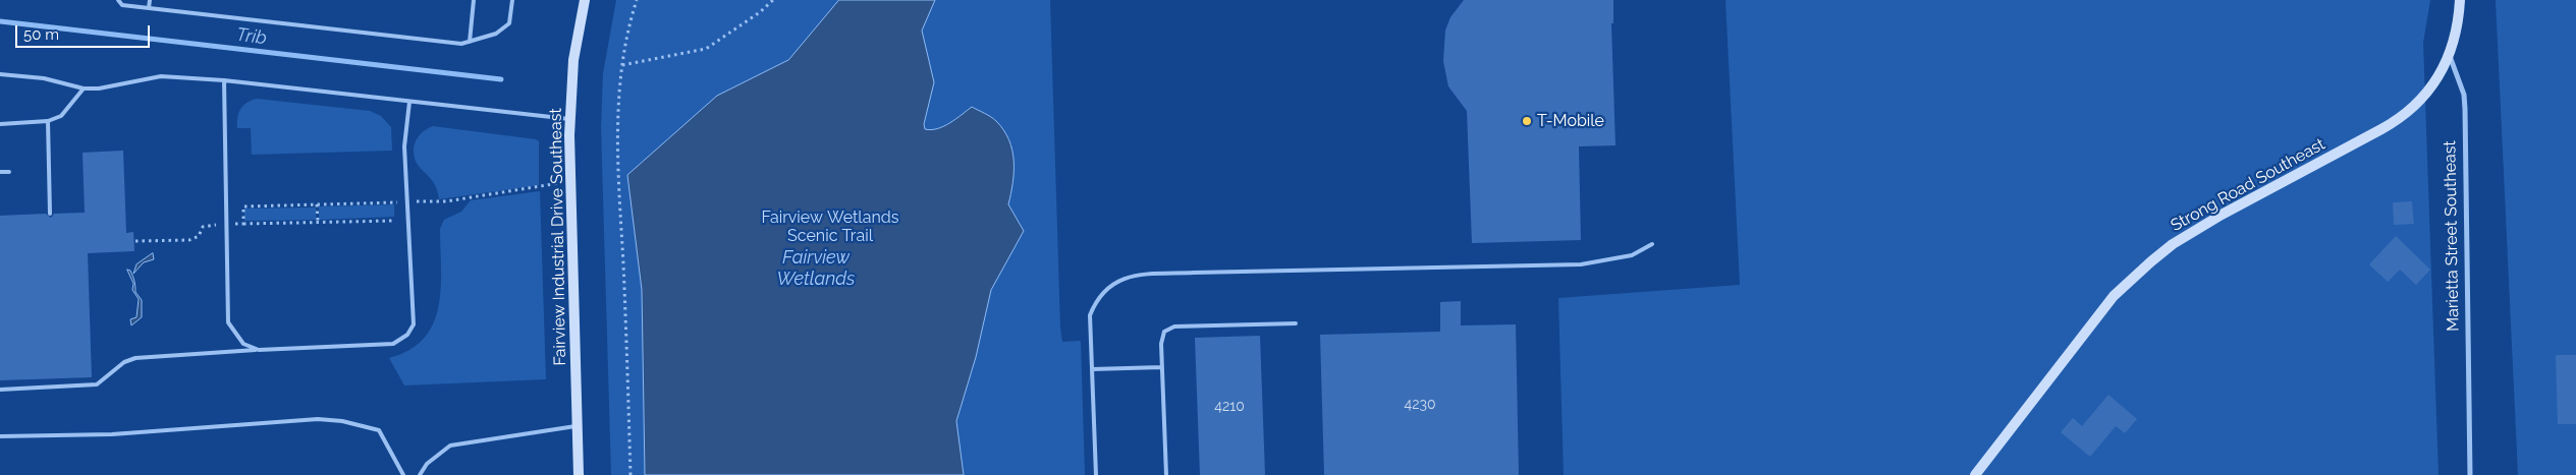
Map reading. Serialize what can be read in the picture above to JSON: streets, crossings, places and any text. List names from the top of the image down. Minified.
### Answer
{"streets":{"street":["Strong Road Southeast","Marietta Street Southeast","Fairview Industrial Drive Southeast"]},"crossings":[["Strong Road Southeast","Marietta Street Southeast"]],"water":["Trib","Fairview Wetlands"],"parks":["Fairview Wetlands Scenic Trail"],"places":["T-Mobile"],"house_numbers":["4230","4210"],"scale_bar":"50 m"}
